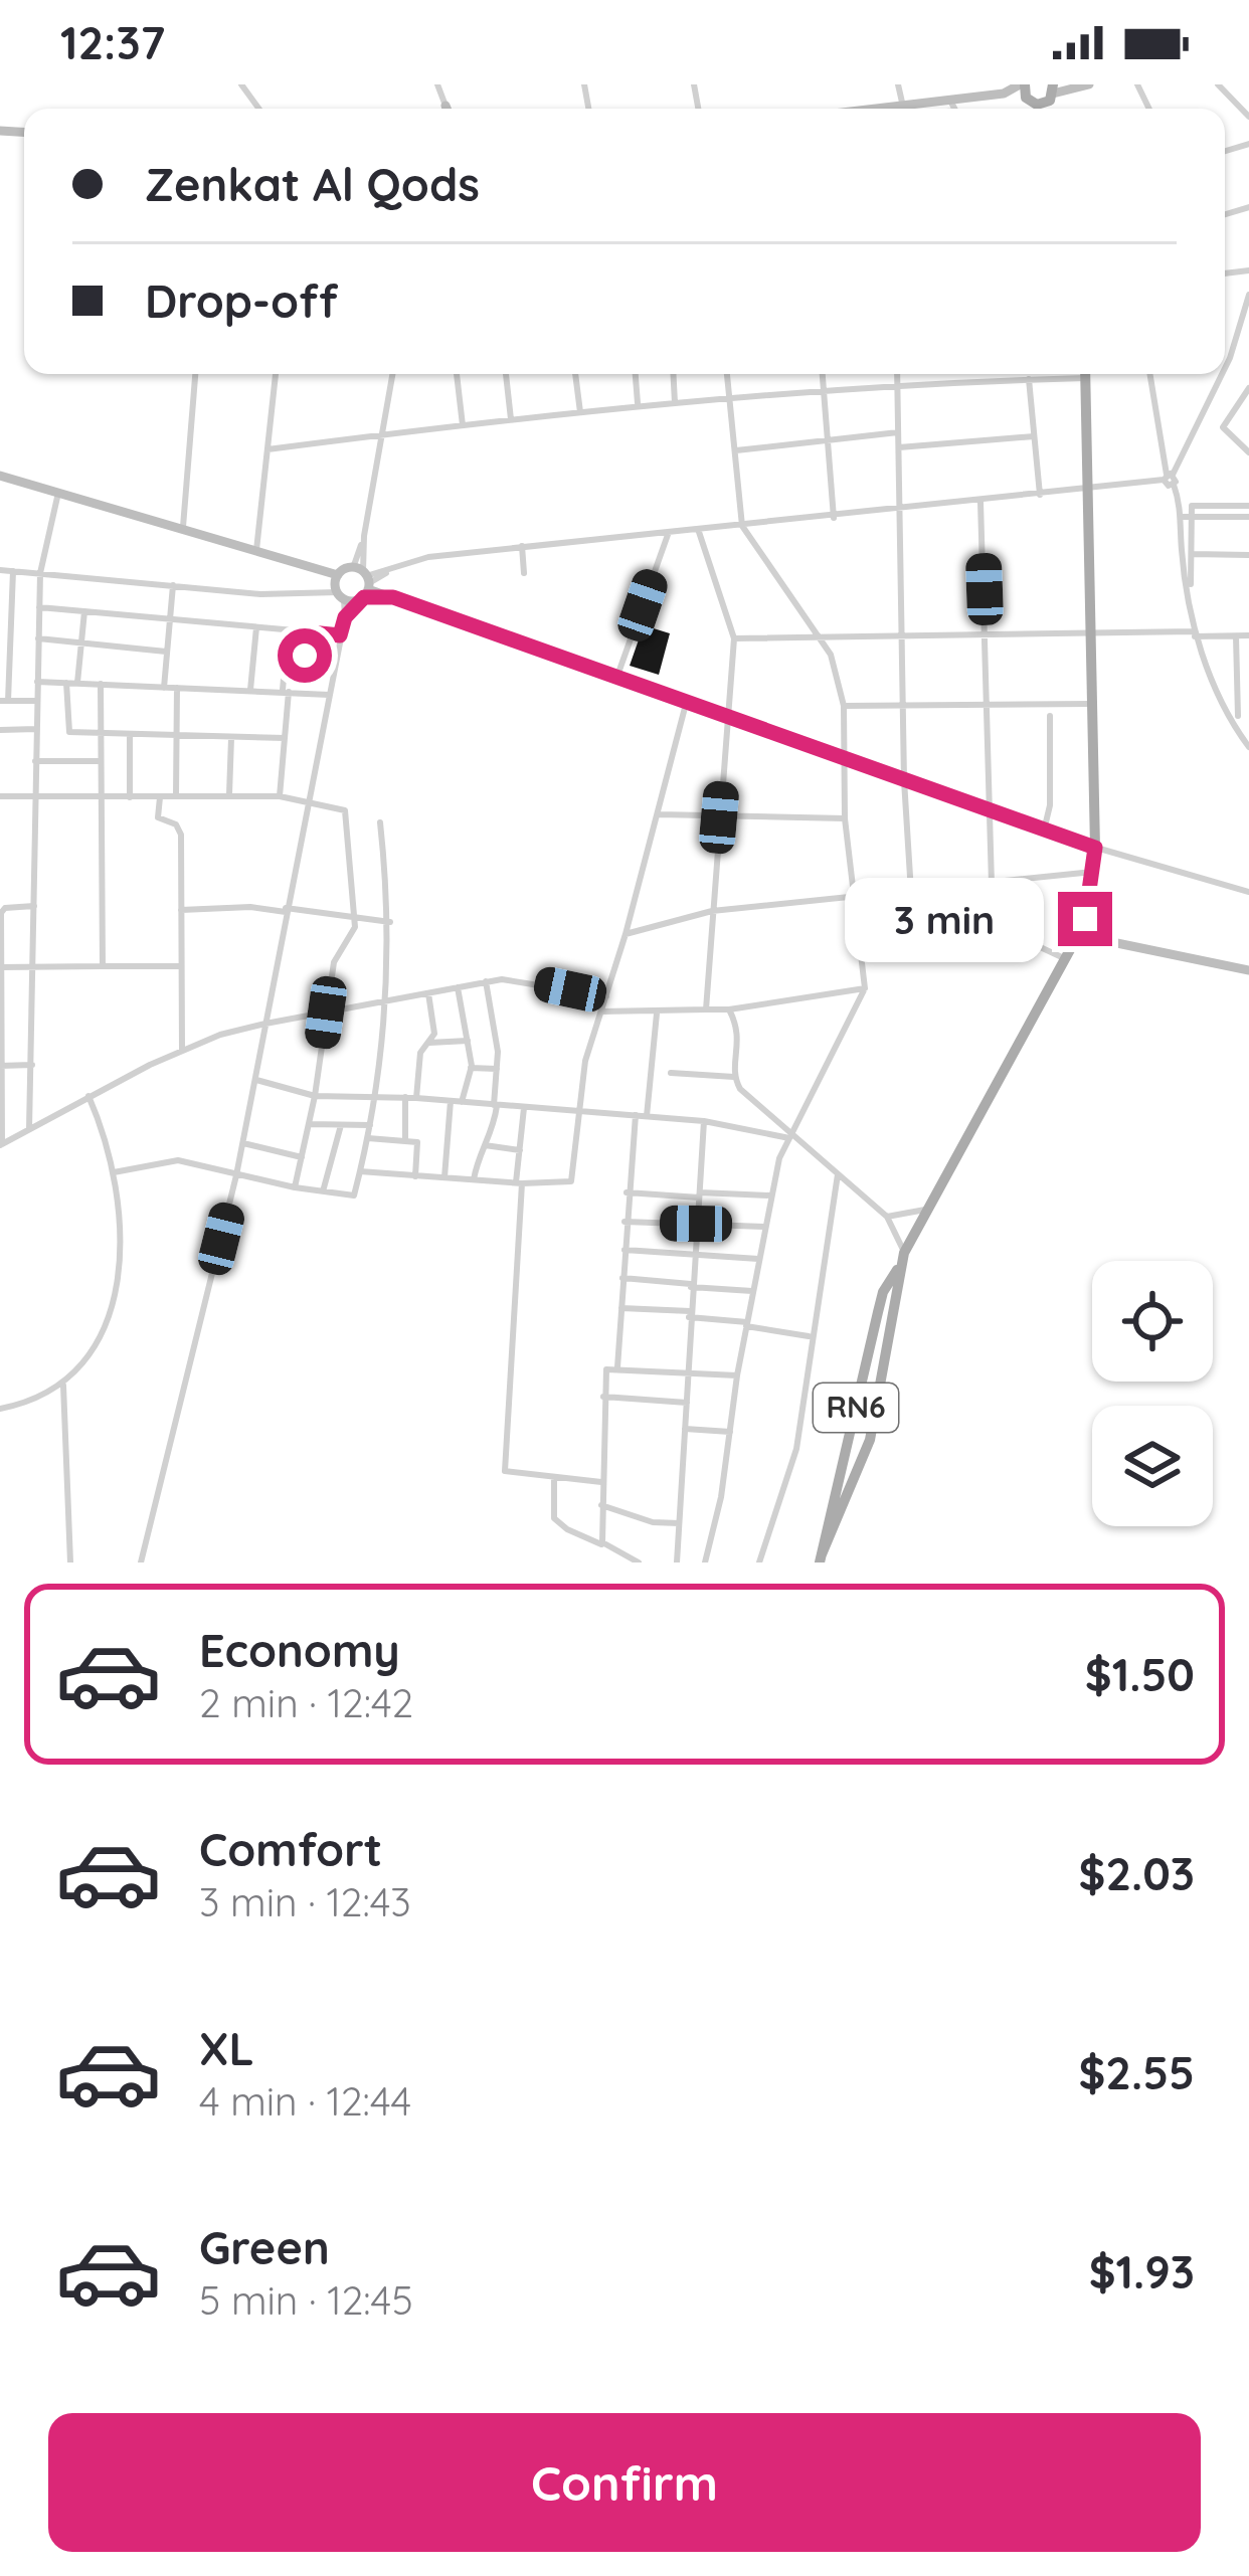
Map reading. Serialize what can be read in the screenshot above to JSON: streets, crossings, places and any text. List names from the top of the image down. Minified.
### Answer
{"streets":{"main road":["RN6"]},"page":{"status":"12:37","banner":["Zenkat Al Qods","Drop-off"],"bubble":"3 min","list":[{"name":"Economy","note":"2 min · 12:42","value":"$1.50"},{"name":"Comfort","note":"3 min · 12:43","value":"$2.03"},{"name":"XL","note":"4 min · 12:44","value":"$2.55"},{"name":"Green","note":"5 min · 12:45","value":"$1.93"}],"buttons":"Confirm"}}
